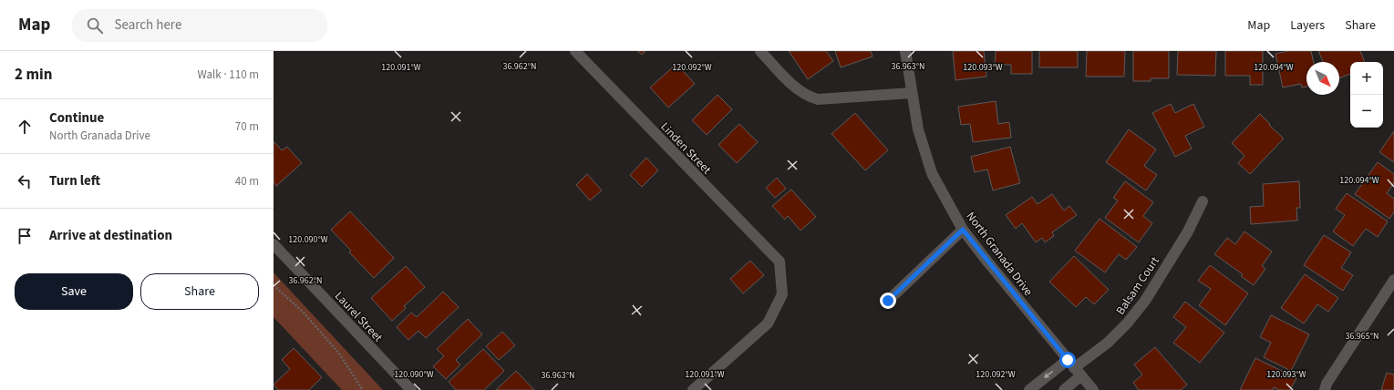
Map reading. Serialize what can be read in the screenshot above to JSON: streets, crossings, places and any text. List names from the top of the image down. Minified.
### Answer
{"streets":{"street":["Linden Street","North Granada Drive","Balsam Court","Laurel Street"]},"crossings":[["North Granada Drive","Balsam Court"]],"north":"bottom right","page":{"header":"Map","search":"Search here","nav":["Map","Layers","Share"],"heading":["2 min","Walk · 110 m"],"map_buttons":["+","−"],"list":[["Continue","North Granada Drive","70 m"],["Turn left","40 m"],"Arrive at destination"],"buttons":["Save","Share"]},"coordinates":["36.962°N","36.963°N","120.091°W","120.092°W","120.093°W","120.094°W","120.090°W","36.965°N"]}
